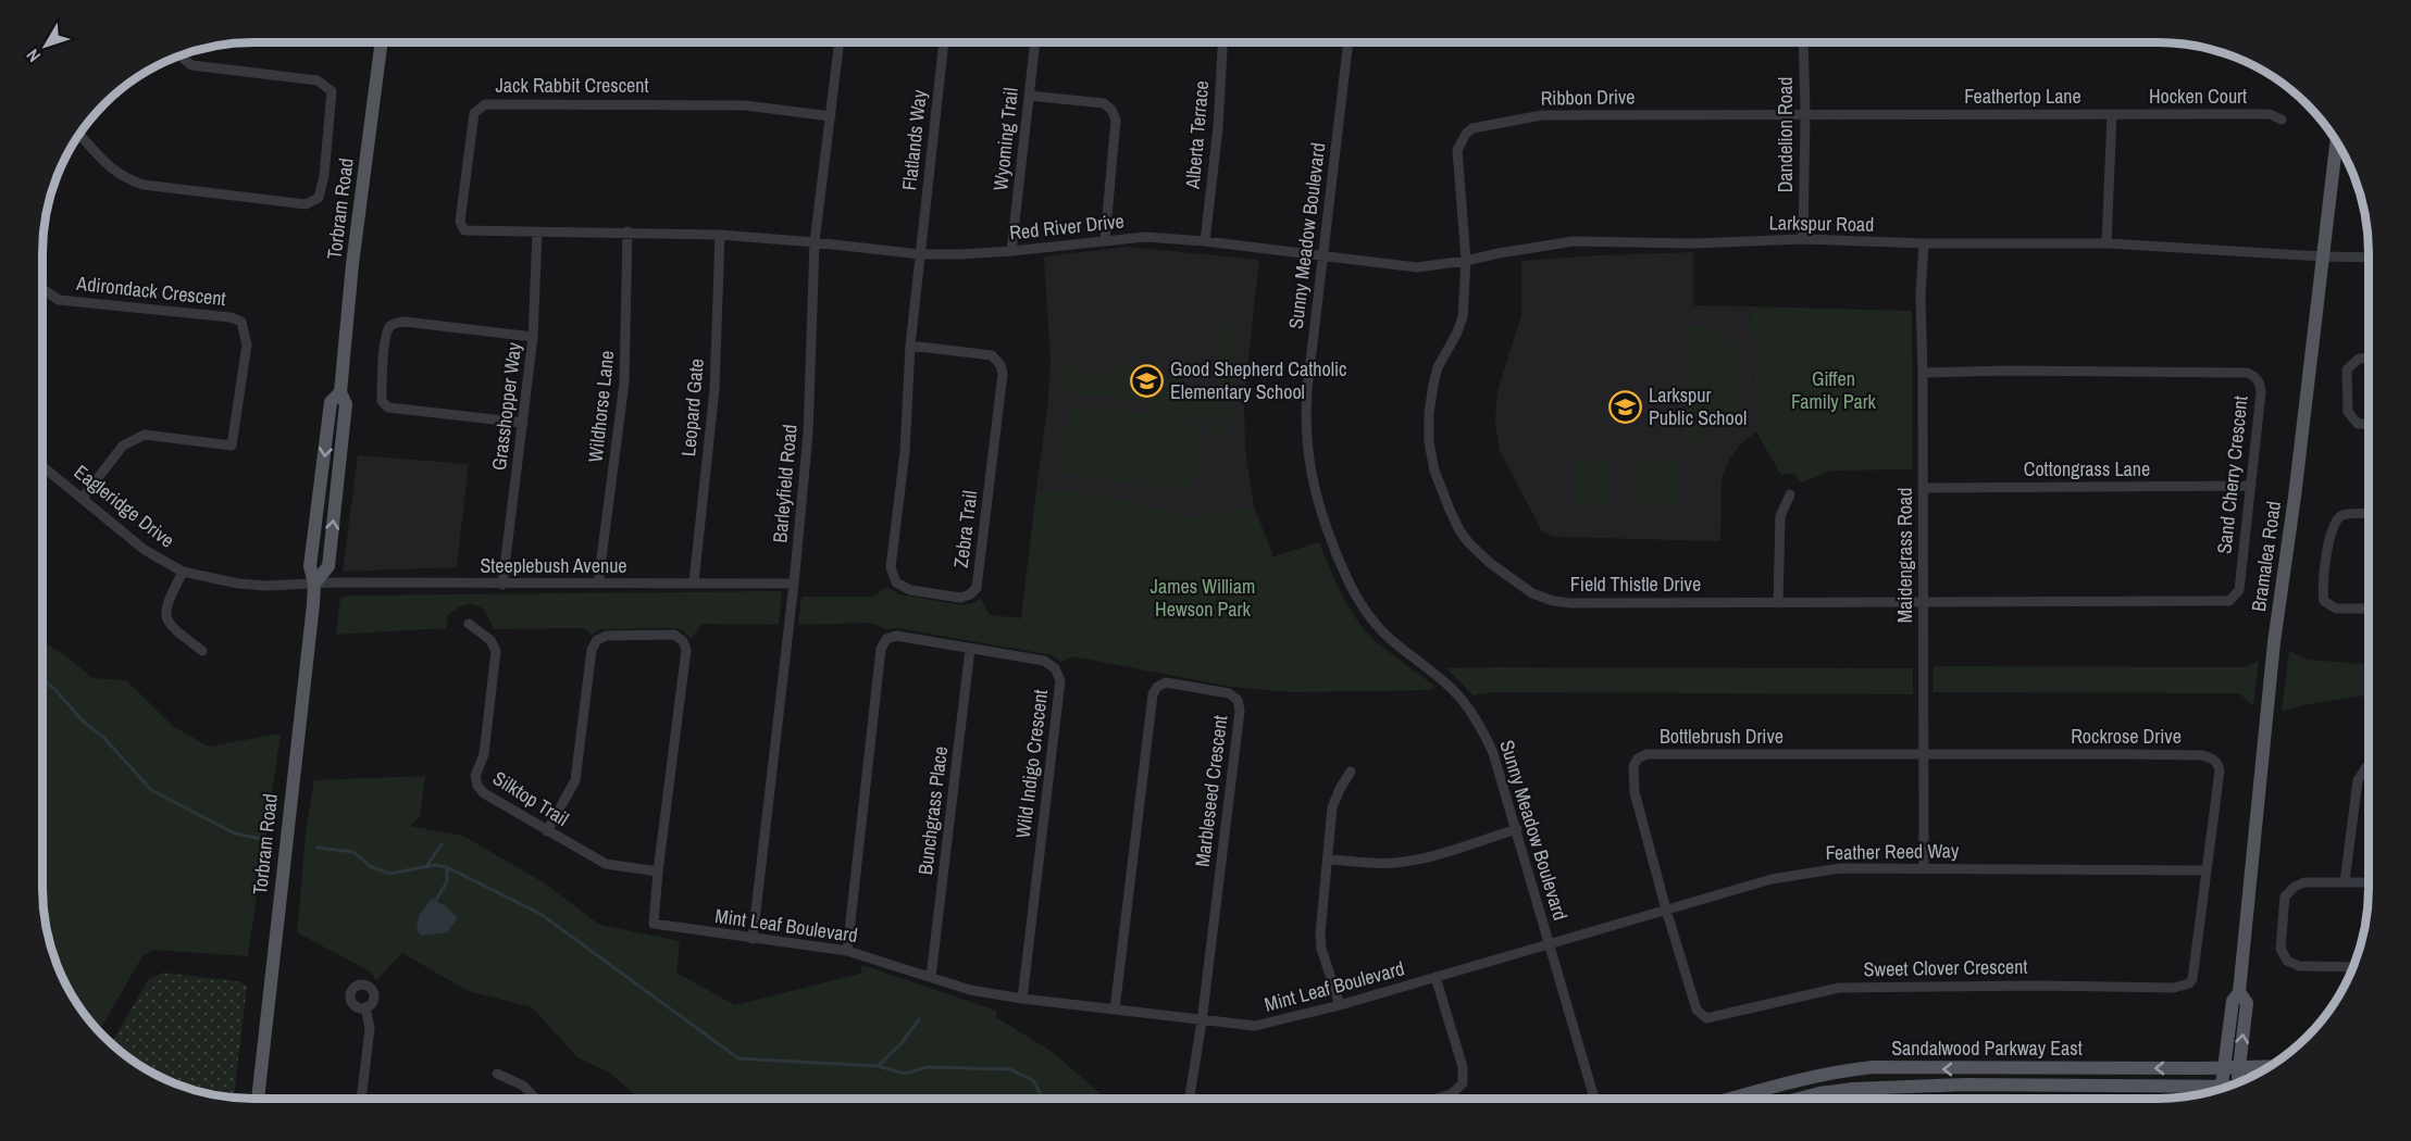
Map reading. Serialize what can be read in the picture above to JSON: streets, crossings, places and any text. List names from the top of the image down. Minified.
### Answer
{"streets":{"main road":["Torbram Road","Bramalea Road","Sandalwood Parkway East"],"street":["Jack Rabbit Crescent","Feathertop Lane","Hocken Court","Ribbon Drive","Alberta Terrace","Dandelion Road","Wyoming Trail","Flatlands Way","Larkspur Road","Red River Drive","Sunny Meadow Boulevard","Adirondack Crescent","Grasshopper Way","Wildhorse Lane","Leopard Gate","Cottongrass Lane","Sand Cherry Crescent","Barleyfield Road","Eagleridge Drive","Zebra Trail","Maidengrass Road","Steeplebush Avenue","Field Thistle Drive","Bottlebrush Drive","Rockrose Drive","Wild Indigo Crescent","Marbleseed Crescent","Silktop Trail","Bunchgrass Place","Feather Reed Way","Mint Leaf Boulevard","Sweet Clover Crescent"]},"crossings":[["Jack Rabbit Crescent","Red River Drive"],["Jack Rabbit Crescent","Grasshopper Way"],["Jack Rabbit Crescent","Wildhorse Lane"],["Jack Rabbit Crescent","Leopard Gate"],["Jack Rabbit Crescent","Barleyfield Road"],["Feathertop Lane","Hocken Court"],["Feathertop Lane","Ribbon Drive"],["Feathertop Lane","Dandelion Road"],["Ribbon Drive","Dandelion Road"],["Ribbon Drive","Larkspur Road"],["Ribbon Drive","Field Thistle Drive"],["Alberta Terrace","Red River Drive"],["Dandelion Road","Larkspur Road"],["Wyoming Trail","Red River Drive"],["Flatlands Way","Red River Drive"],["Flatlands Way","Zebra Trail"],["Torbram Road","Eagleridge Drive"],["Torbram Road","Steeplebush Avenue"],["Larkspur Road","Red River Drive"],["Larkspur Road","Sunny Meadow Boulevard"],["Larkspur Road","Maidengrass Road"],["Larkspur Road","Bramalea Road"],["Larkspur Road","Field Thistle Drive"],["Red River Drive","Sunny Meadow Boulevard"],["Red River Drive","Barleyfield Road"],["Red River Drive","Zebra Trail"],["Sunny Meadow Boulevard","Feather Reed Way"],["Sunny Meadow Boulevard","Mint Leaf Boulevard"],["Adirondack Crescent","Eagleridge Drive"],["Grasshopper Way","Steeplebush Avenue"],["Wildhorse Lane","Steeplebush Avenue"],["Leopard Gate","Steeplebush Avenue"],["Cottongrass Lane","Sand Cherry Crescent"],["Cottongrass Lane","Maidengrass Road"],["Sand Cherry Crescent","Maidengrass Road"],["Sand Cherry Crescent","Field Thistle Drive"],["Barleyfield Road","Steeplebush Avenue"],["Barleyfield Road","Mint Leaf Boulevard"],["Eagleridge Drive","Steeplebush Avenue"],["Maidengrass Road","Field Thistle Drive"],["Maidengrass Road","Bottlebrush Drive"],["Maidengrass Road","Rockrose Drive"],["Maidengrass Road","Feather Reed Way"],["Bramalea Road","Sandalwood Parkway East"],["Bottlebrush Drive","Rockrose Drive"],["Bottlebrush Drive","Feather Reed Way"],["Bottlebrush Drive","Sweet Clover Crescent"],["Rockrose Drive","Feather Reed Way"],["Rockrose Drive","Sweet Clover Crescent"],["Wild Indigo Crescent","Bunchgrass Place"],["Wild Indigo Crescent","Mint Leaf Boulevard"],["Marbleseed Crescent","Mint Leaf Boulevard"],["Silktop Trail","Mint Leaf Boulevard"],["Bunchgrass Place","Mint Leaf Boulevard"],["Feather Reed Way","Mint Leaf Boulevard"],["Feather Reed Way","Sweet Clover Crescent"]],"parks":["Giffen Family Park","James William Hewson Park"],"places":{"school or university":["Good Shepherd Catholic Elementary School","Larkspur Public School"]},"north":"bottom left"}
